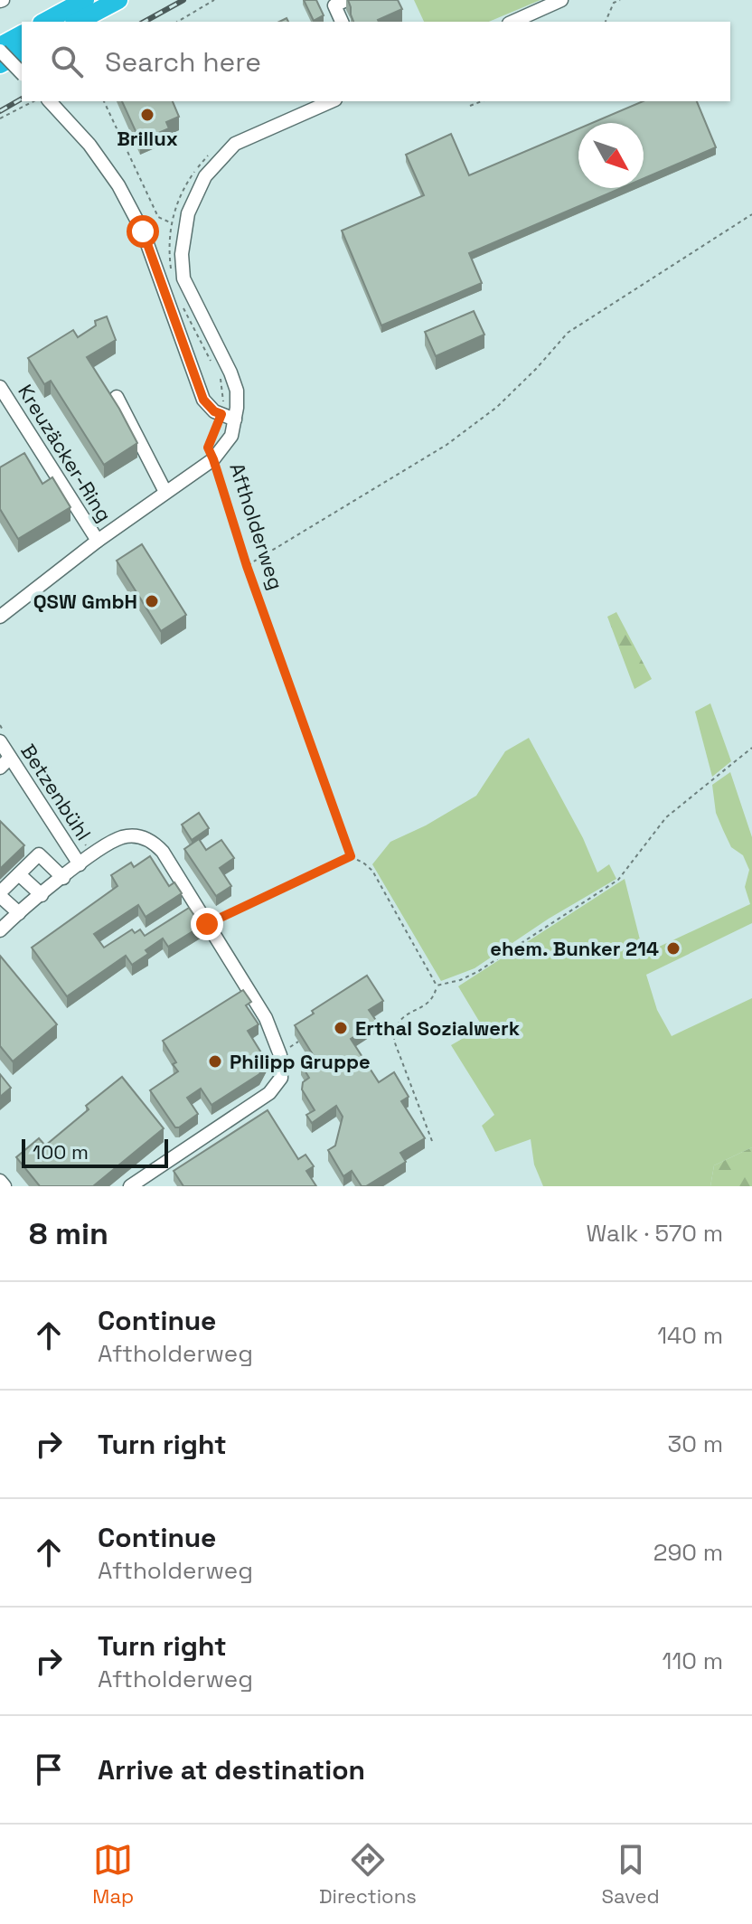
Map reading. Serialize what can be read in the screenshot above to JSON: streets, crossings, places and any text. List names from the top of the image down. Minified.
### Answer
{"streets":{"street":["Kreuzäcker-Ring","Aftholderweg","Betzenbühl"]},"crossings":[["Kreuzäcker-Ring","Aftholderweg"]],"places":["Brillux","QSW GmbH","ehem. Bunker 214","Erthal Sozialwerk","Philipp Gruppe"],"scale_bar":"100 m","north":"bottom right","page":{"search":"Search here","scale":"100 m","heading":["8 min","Walk · 570 m"],"list":[["Continue","Aftholderweg","140 m"],["Turn right","30 m"],["Continue","Aftholderweg","290 m"],["Turn right","Aftholderweg","110 m"],"Arrive at destination"],"nav":["Map","Directions","Saved"]}}
